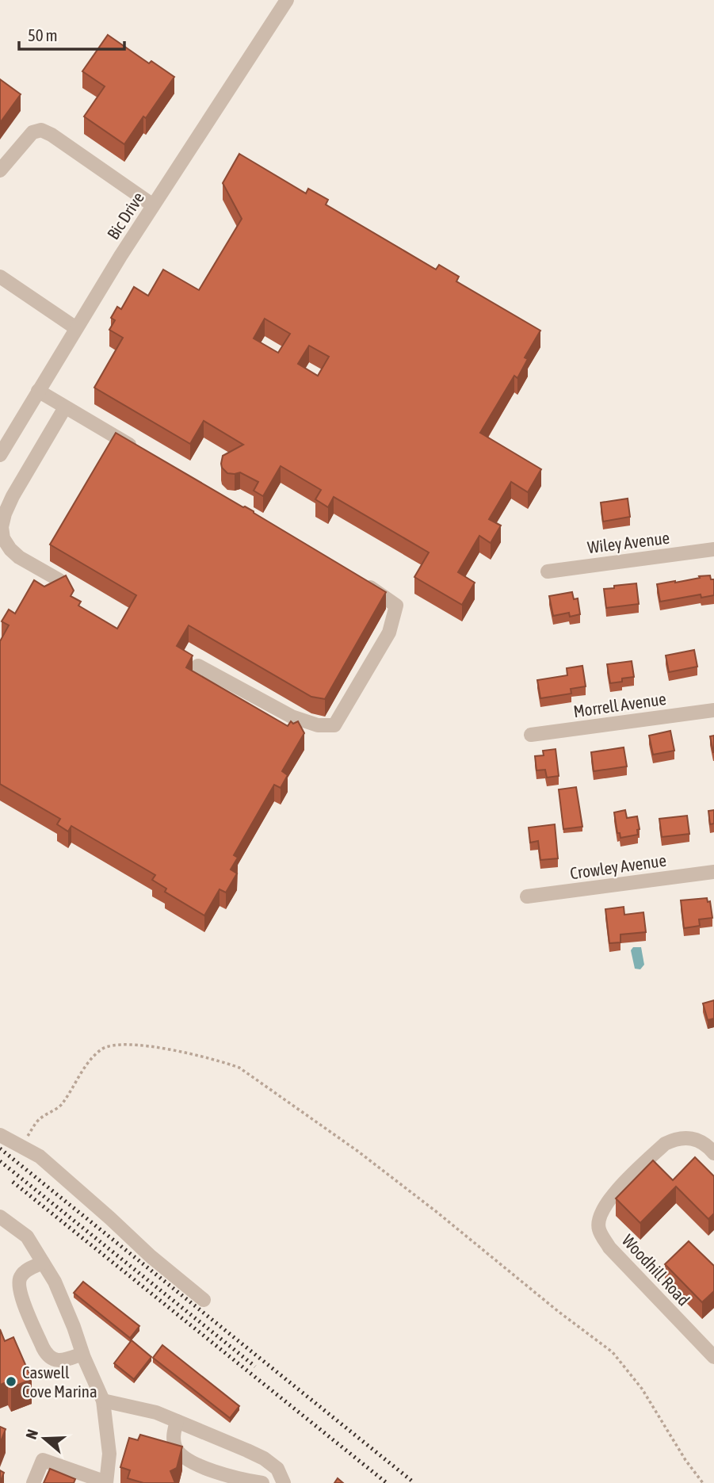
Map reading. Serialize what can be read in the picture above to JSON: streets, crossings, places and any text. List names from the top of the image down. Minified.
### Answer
{"streets":{"street":["Bic Drive","Wiley Avenue","Morrell Avenue","Crowley Avenue","Woodhill Road"]},"places":["Caswell Cove Marina"],"scale_bar":"50 m","north":"left"}
